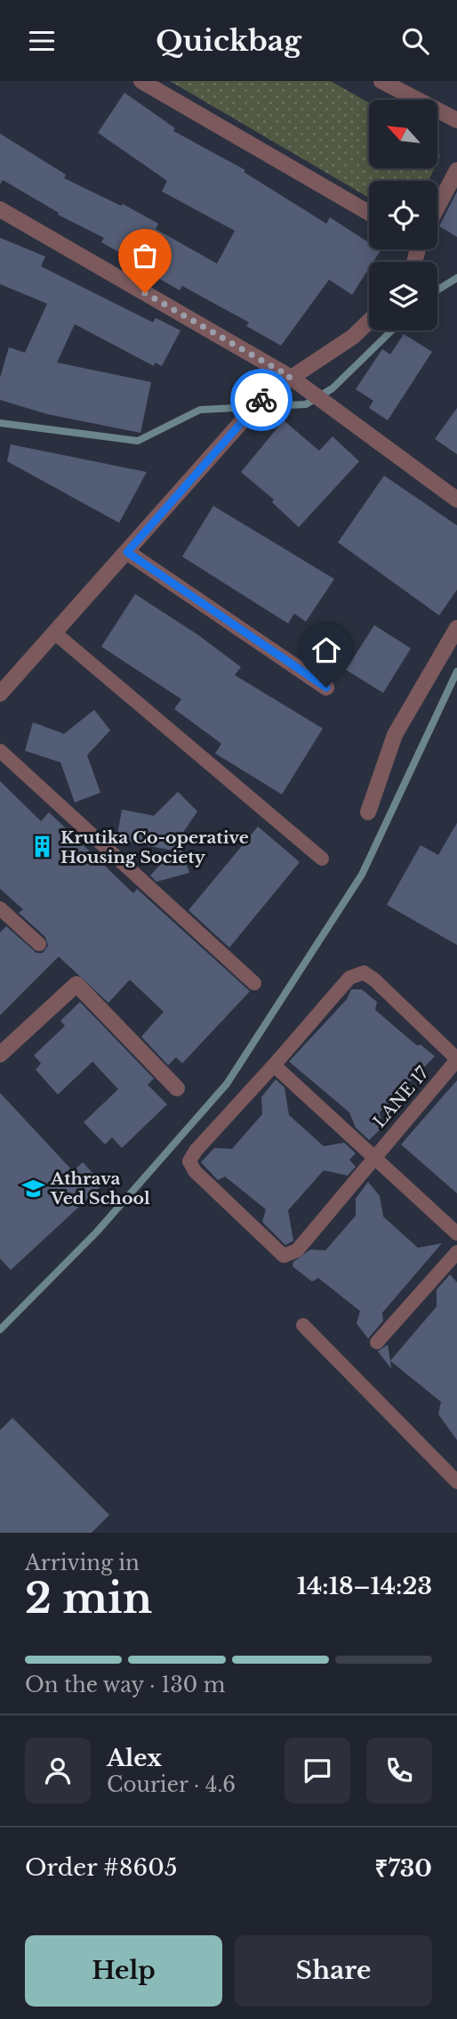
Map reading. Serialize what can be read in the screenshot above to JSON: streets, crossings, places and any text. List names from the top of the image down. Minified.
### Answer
{"streets":{"lane":["LANE 17"]},"places":{"building":["Krutika Co-operative Housing Society"],"school or university":["Athrava Ved School"]},"north":"top left","page":{"header":"Quickbag","heading":["2 min","Arriving in","14:18–14:23"],"panel":["Alex","Courier · 4.6","Order #8605","₹730"],"bar":"On the way · 130 m","buttons":["Help","Share"]}}
